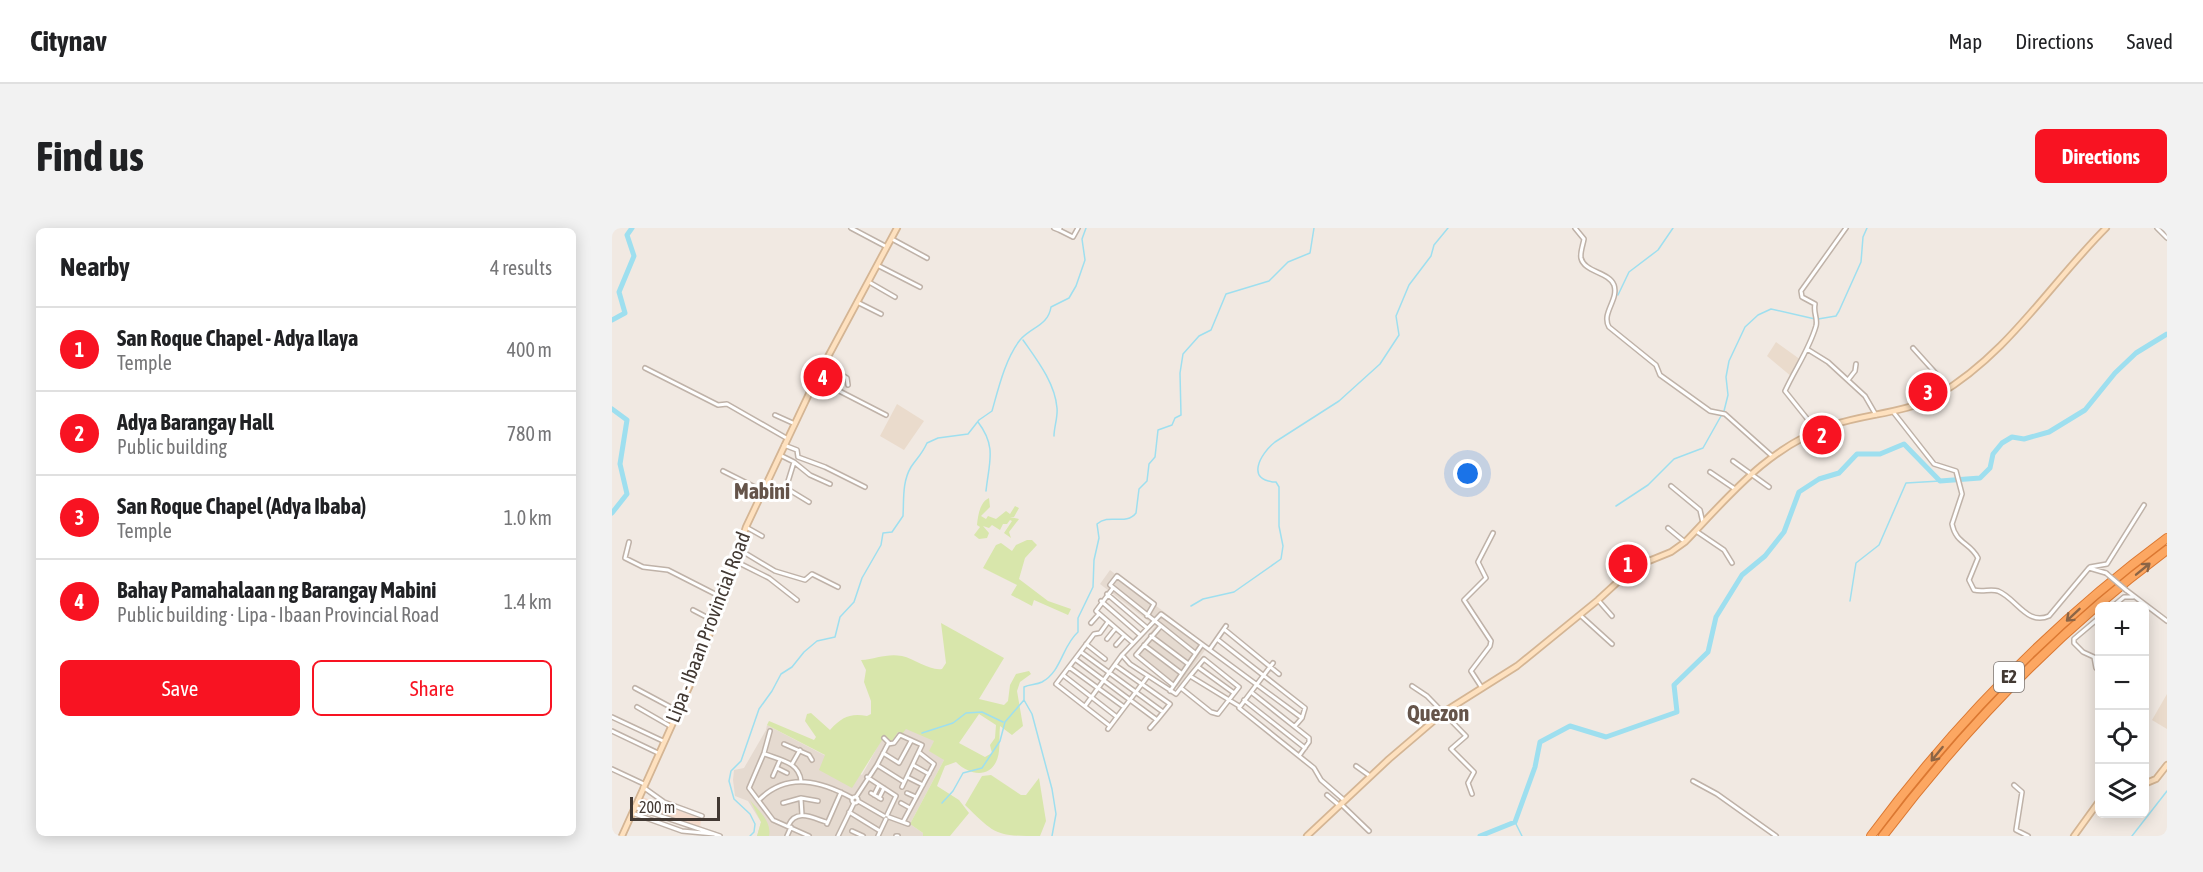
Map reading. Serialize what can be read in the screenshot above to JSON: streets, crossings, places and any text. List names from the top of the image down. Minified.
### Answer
{"streets":{"highway":["E2"],"street":["Lipa - Ibaan Provincial Road"]},"districts":["Mabini","Quezon"],"scale_bar":"200 m","page":{"header":"Citynav","nav":["Map","Directions","Saved"],"buttons":["Directions",["Save","Share"]],"title":"Find us","heading":["Nearby","4 results"],"list":[{"mark":"1","name":"San Roque Chapel - Adya Ilaya","note":"Temple","value":"400 m"},{"mark":"2","name":"Adya Barangay Hall","note":"Public building","value":"780 m"},{"mark":"3","name":"San Roque Chapel (Adya Ibaba)","note":"Temple","value":"1.0 km"},{"mark":"4","name":"Bahay Pamahalaan ng Barangay Mabini","note":"Public building · Lipa - Ibaan Provincial Road","value":"1.4 km"}],"pins":["4","3","2","1"],"map_buttons":["+","−"],"scale":"200 m"}}
